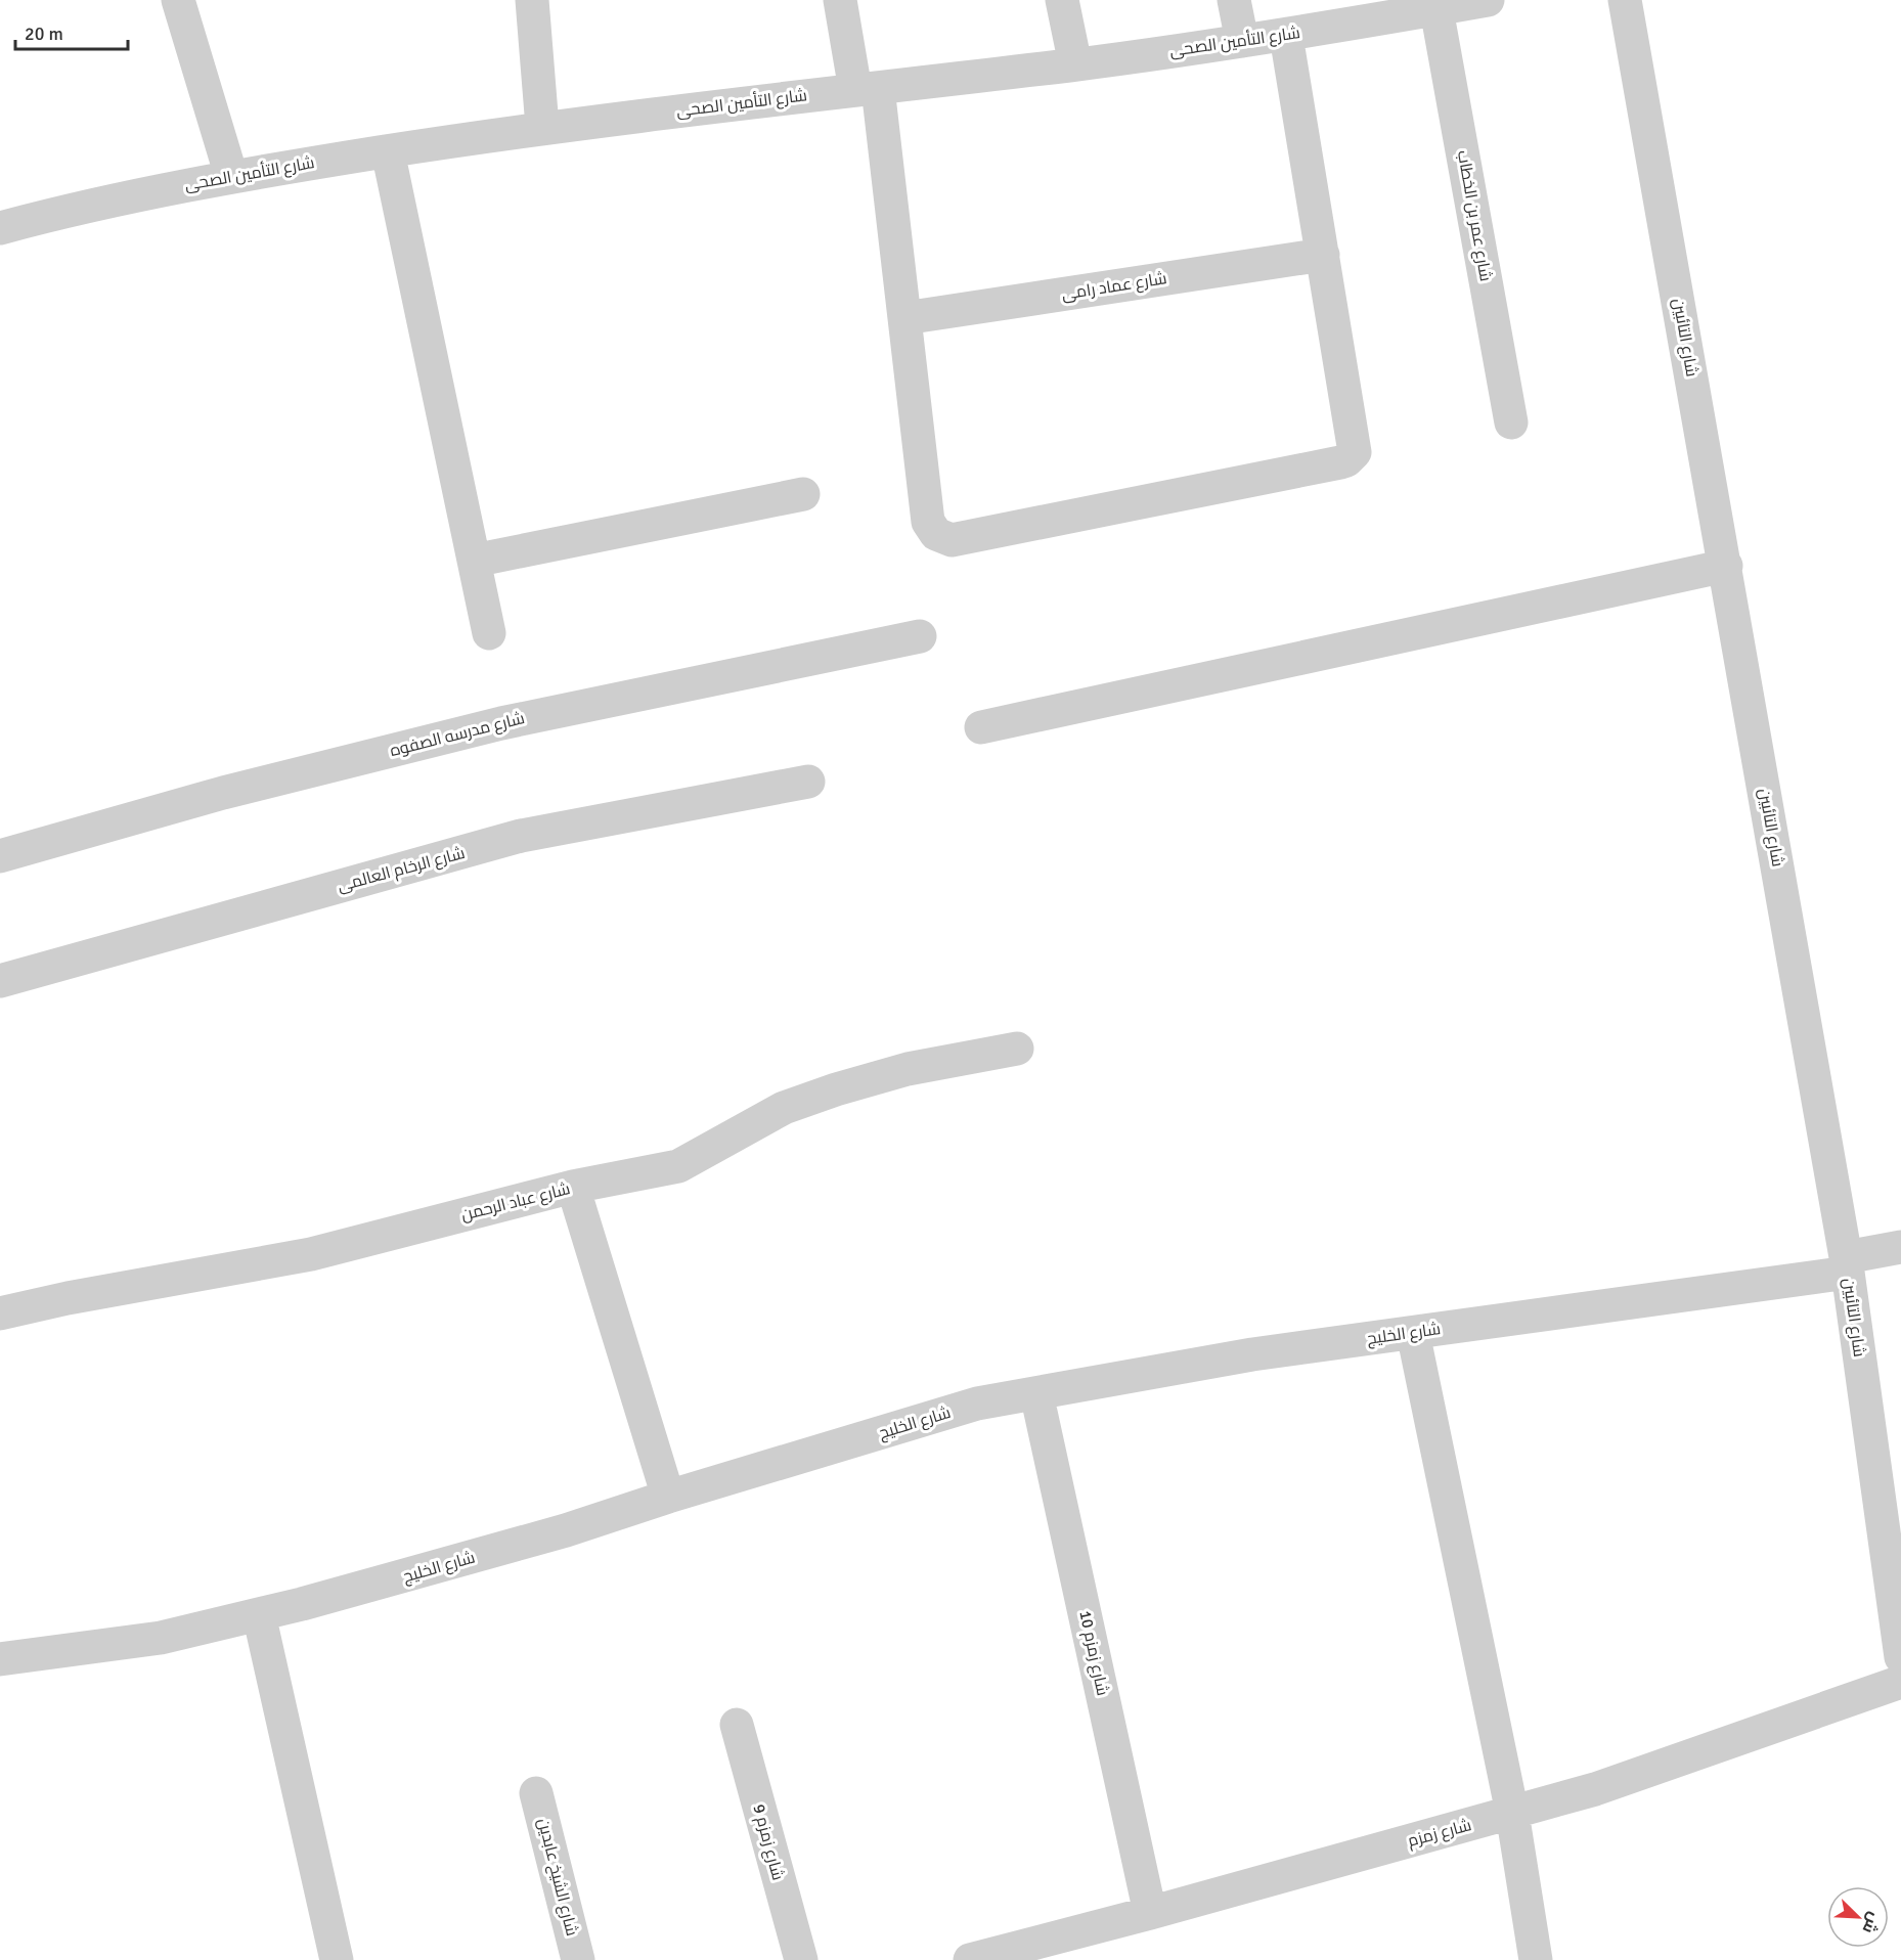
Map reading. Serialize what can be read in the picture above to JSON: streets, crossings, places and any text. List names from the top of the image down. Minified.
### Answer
{"streets":{"street":["شارع التأمين الصحى","شارع عمر بن الخطاب","شارع عماد رامى","شارع التائبين","شارع مدرسه الصفوه","شارع الرخام العالمى","شارع عباد الرحمن","شارع الخليج","شارع زمزم 10","شارع زمزم","شارع زمزم 9","شارع الشيخ عابدين"]},"crossings":[["شارع التأمين الصحى","شارع عمر بن الخطاب"],["شارع التائبين","شارع الخليج"],["شارع الخليج","شارع زمزم 10"],["شارع زمزم 10","شارع زمزم"]],"scale_bar":"20 m","north":"bottom right"}
